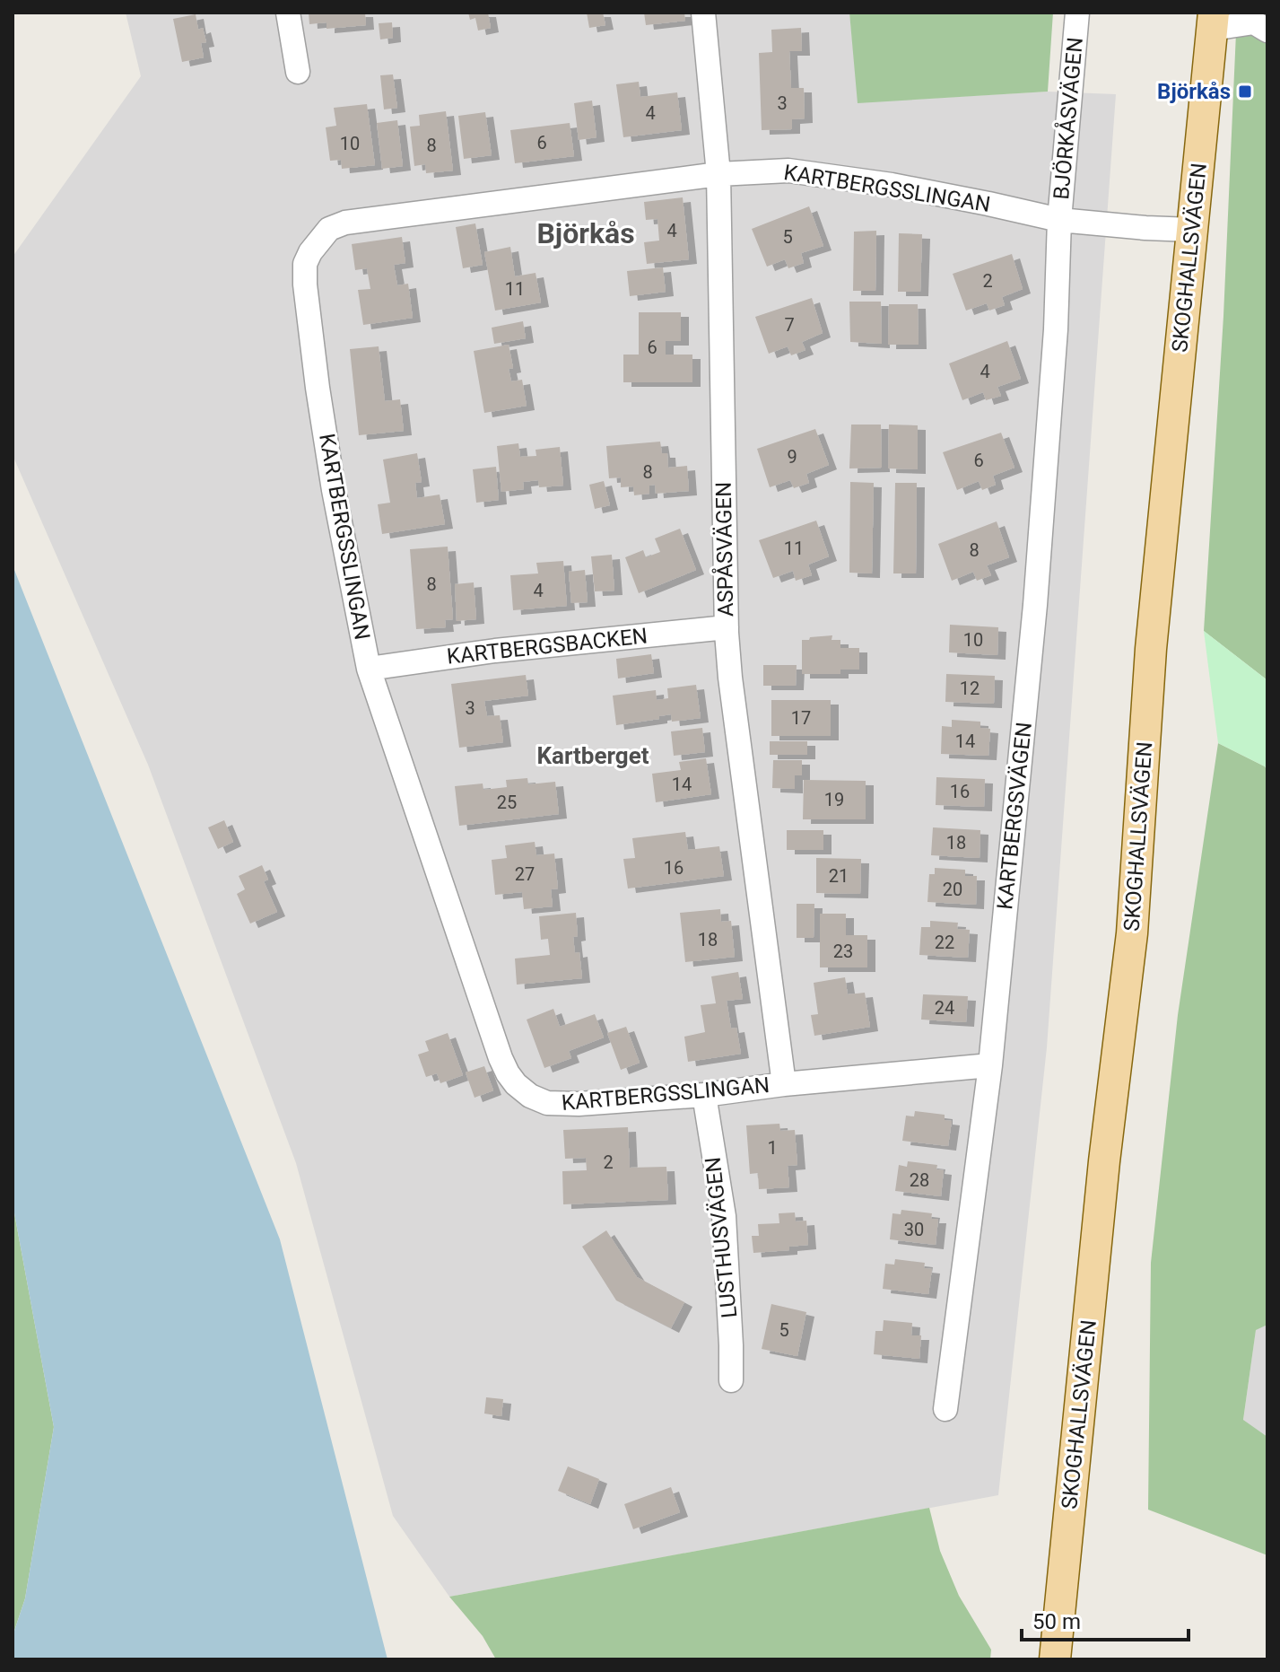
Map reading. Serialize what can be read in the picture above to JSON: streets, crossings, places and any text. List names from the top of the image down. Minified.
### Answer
{"streets":{"main road":["SKOGHALLSVÄGEN"],"street":["BJÖRKÅSVÄGEN","KARTBERGSSLINGAN","ASPÅSVÄGEN","KARTBERGSBACKEN","KARTBERGSVÄGEN","LUSTHUSVÄGEN"]},"crossings":[["BJÖRKÅSVÄGEN","KARTBERGSSLINGAN"],["BJÖRKÅSVÄGEN","SKOGHALLSVÄGEN"],["BJÖRKÅSVÄGEN","KARTBERGSVÄGEN"],["KARTBERGSSLINGAN","ASPÅSVÄGEN"],["KARTBERGSSLINGAN","KARTBERGSBACKEN"],["KARTBERGSSLINGAN","KARTBERGSVÄGEN"],["KARTBERGSSLINGAN","LUSTHUSVÄGEN"],["ASPÅSVÄGEN","KARTBERGSBACKEN"]],"districts":["Björkås","Kartberget"],"places":{"transit":["Björkås"]},"house_numbers":["3","4","6","10","8","4","5","2","11","7","6","4","9","6","8","11","8","8","4","10","12","3","17","14","14","16","19","25","18","16","27","21","20","18","22","23","24","1","2","28","30","5"],"scale_bar":"50 m"}
